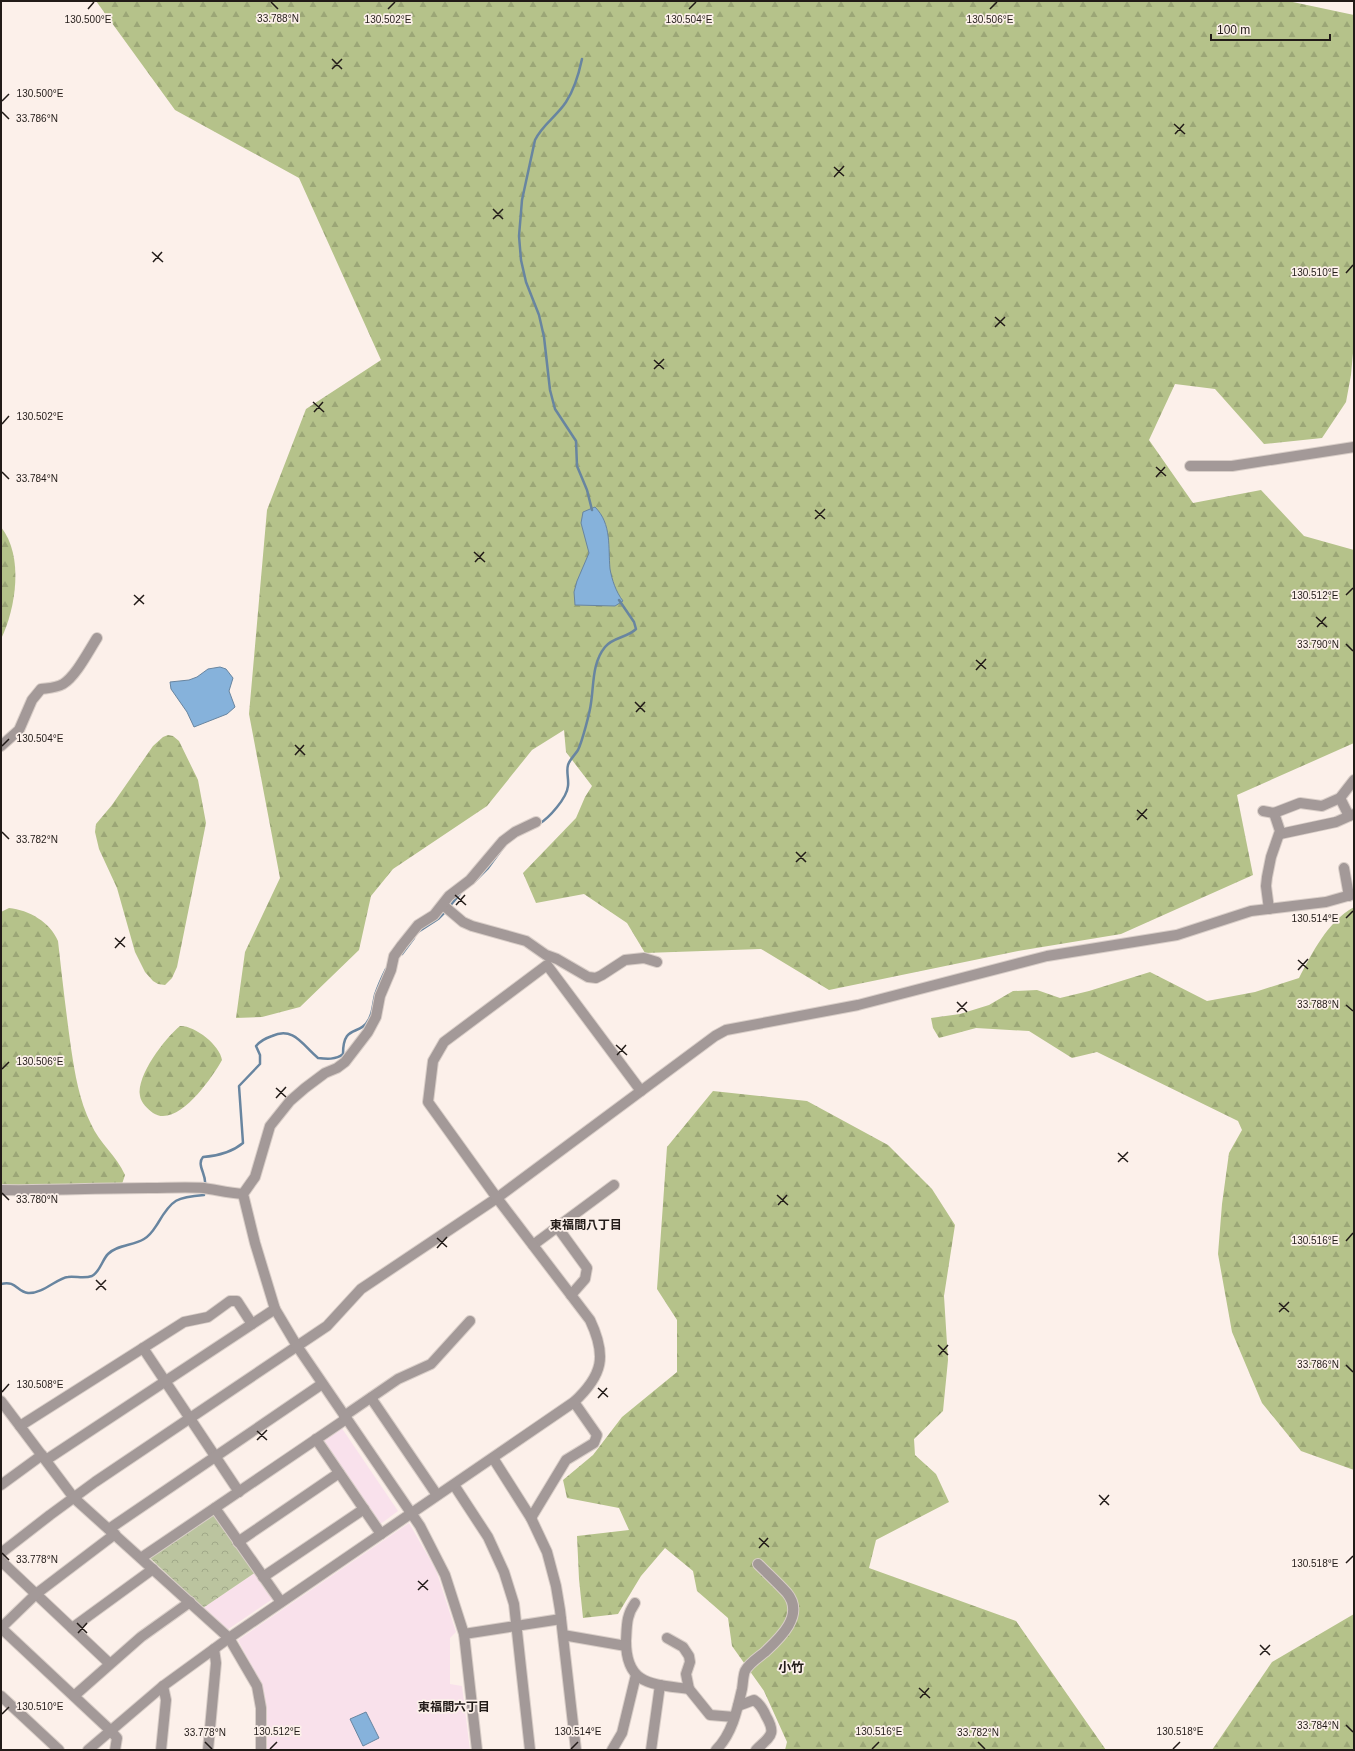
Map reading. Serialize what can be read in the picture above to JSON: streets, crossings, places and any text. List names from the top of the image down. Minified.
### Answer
{"districts":["東福間八丁目","小竹","東福間六丁目"],"scale_bar":"100 m","coordinates":["33.788°N","130.500°E","130.502°E","130.504°E","130.506°E","33.786°N","130.510°E","33.784°N","130.512°E","33.790°N","33.782°N","130.514°E","33.780°N","130.516°E","130.508°E","33.778°N","130.518°E"]}
